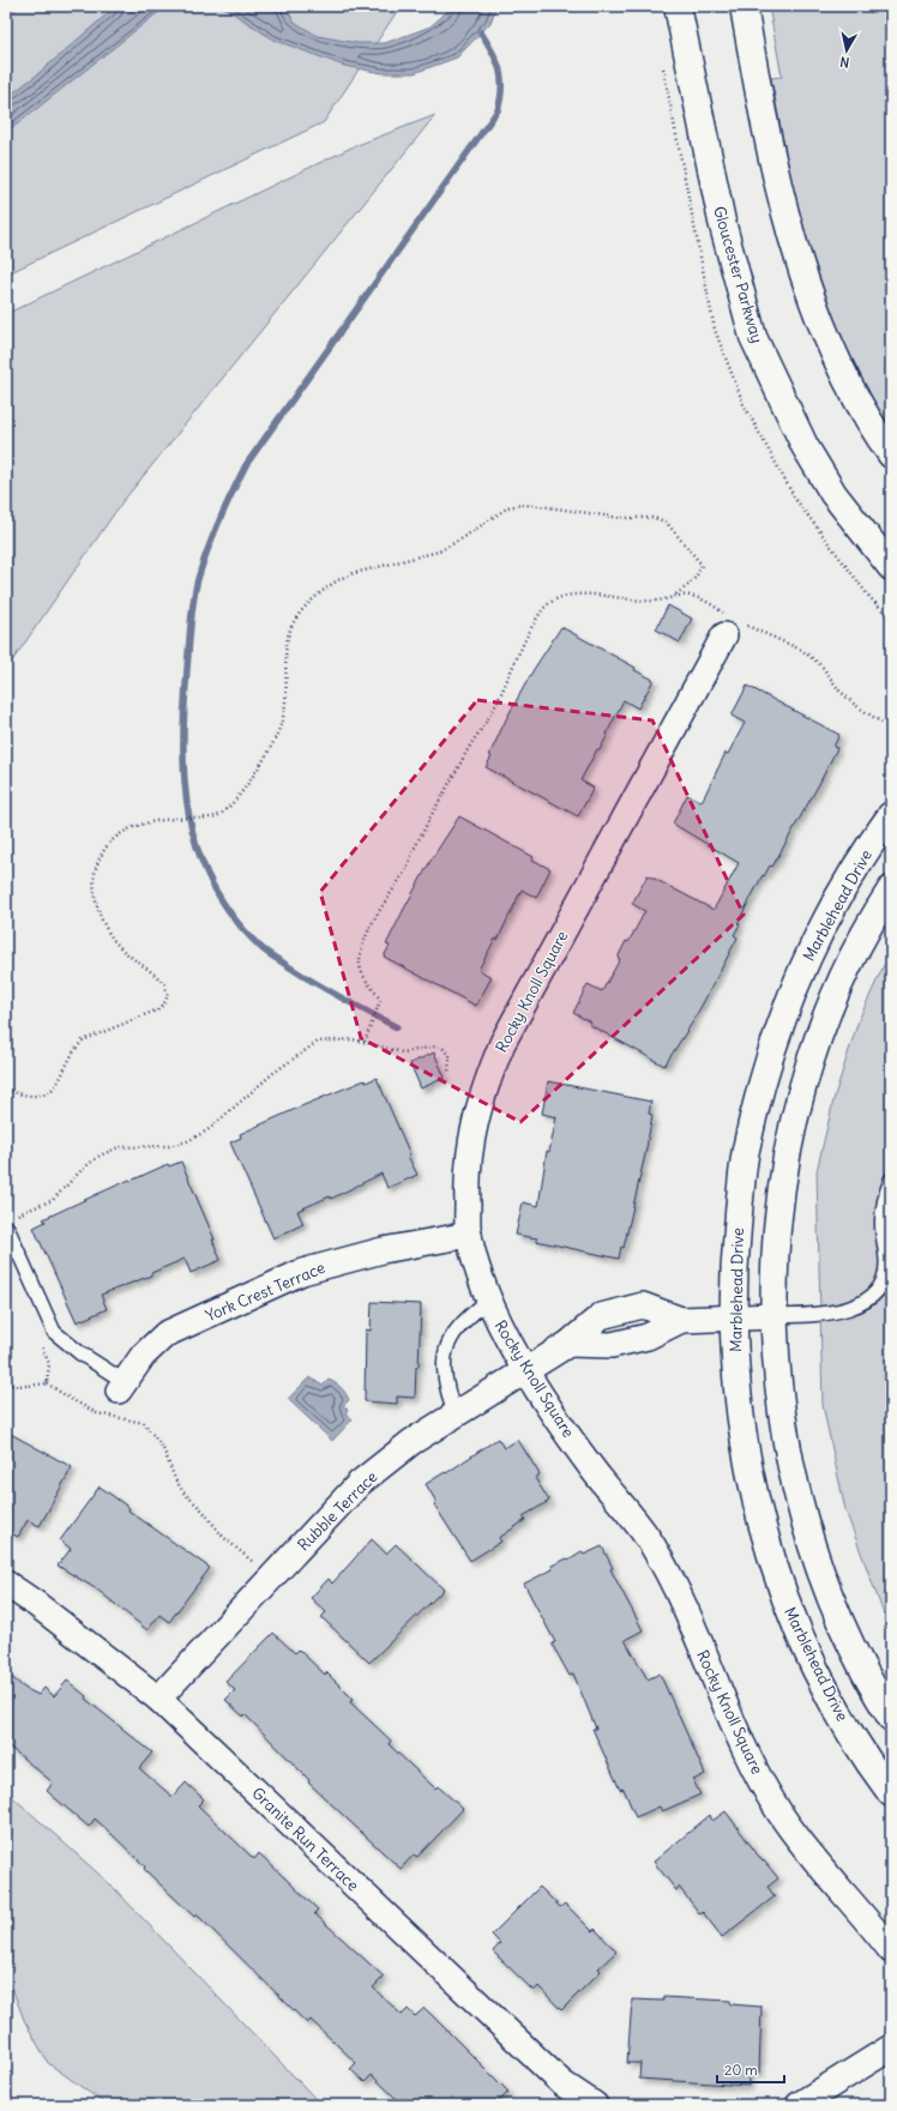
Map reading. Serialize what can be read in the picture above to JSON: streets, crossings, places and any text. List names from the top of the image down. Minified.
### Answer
{"streets":{"street":["Gloucester Parkway","Marblehead Drive","Rocky Knoll Square","York Crest Terrace","Rubble Terrace","Granite Run Terrace"]},"crossings":[["Marblehead Drive","Rubble Terrace"],["Rocky Knoll Square","York Crest Terrace"],["Rocky Knoll Square","Rubble Terrace"],["Rubble Terrace","Granite Run Terrace"]],"scale_bar":"20 m","north":"bottom"}
